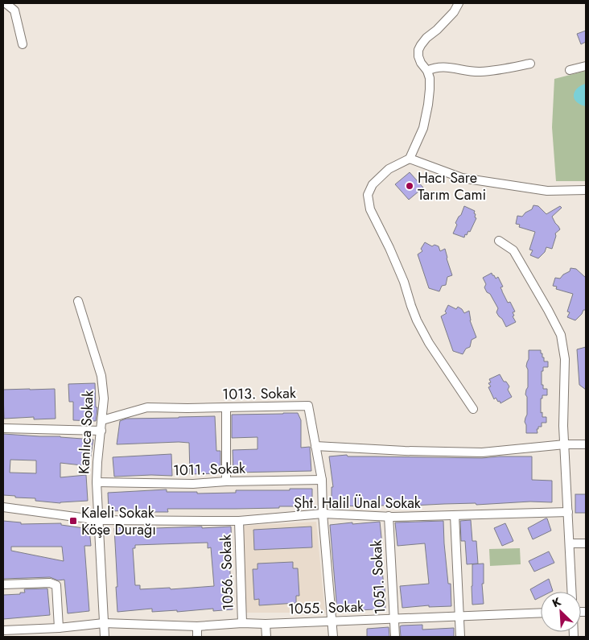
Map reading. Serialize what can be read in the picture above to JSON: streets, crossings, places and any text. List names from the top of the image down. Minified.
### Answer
{"streets":{"street":["1013. Sokak","Kanlıca Sokak","1011. Sokak","Şht. Halil Ünal Sokak","1056. Sokak","1051. Sokak","1055. Sokak"]},"crossings":[["1013. Sokak","Kanlıca Sokak"],["1013. Sokak","1011. Sokak"],["1013. Sokak","Şht. Halil Ünal Sokak"],["1013. Sokak","1055. Sokak"],["Kanlıca Sokak","1011. Sokak"],["Kanlıca Sokak","Şht. Halil Ünal Sokak"],["Kanlıca Sokak","1055. Sokak"],["Şht. Halil Ünal Sokak","1056. Sokak"],["Şht. Halil Ünal Sokak","1051. Sokak"],["1056. Sokak","1055. Sokak"],["1051. Sokak","1055. Sokak"]],"places":{"other":["Hacı Sare Tarım Cami"],"transit":["Kaleli Sokak Köşe Durağı"]},"north":"top left"}
